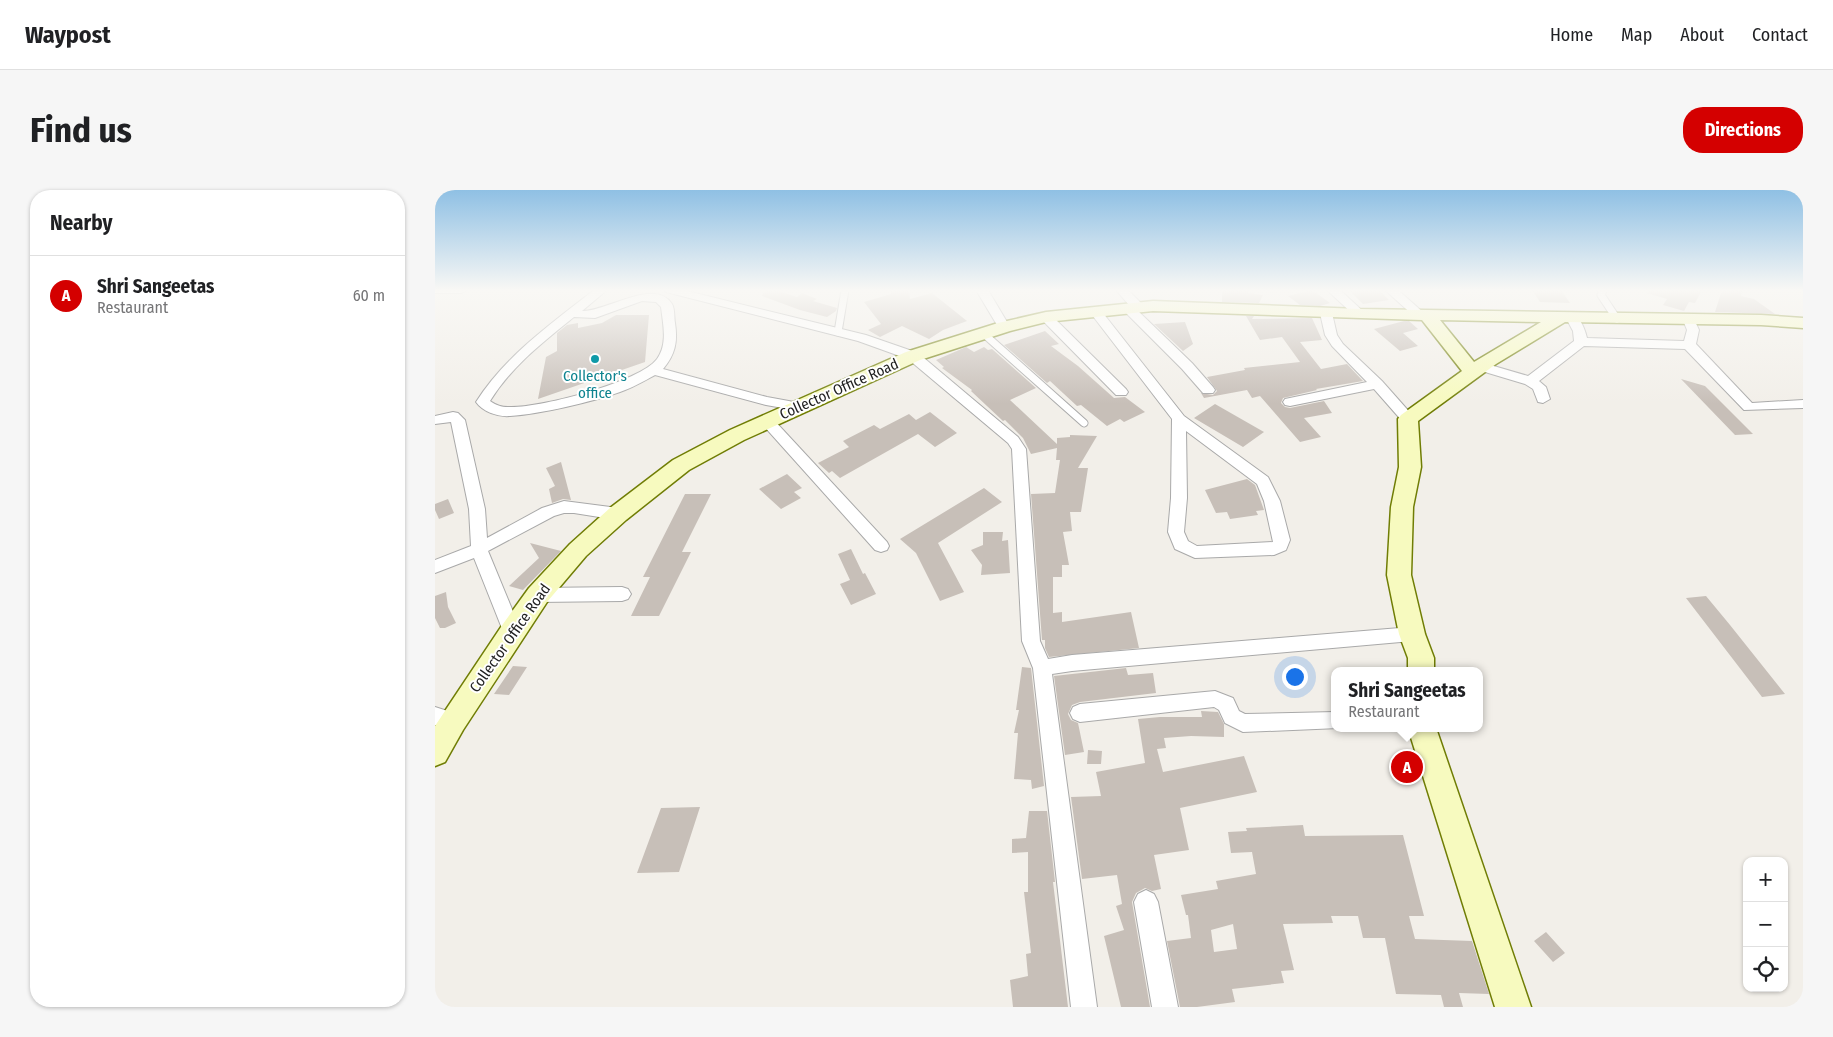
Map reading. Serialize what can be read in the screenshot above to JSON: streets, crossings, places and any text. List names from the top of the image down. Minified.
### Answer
{"streets":{"main road":["Collector Office Road"]},"places":["Collector's office"],"page":{"header":"Waypost","nav":["Home","Map","About","Contact"],"buttons":"Directions","title":"Find us","heading":"Nearby","list":[{"mark":"A","name":"Shri Sangeetas","note":"Restaurant","value":"60 m"}],"popup":["Shri Sangeetas","Restaurant"],"pins":"A","map_buttons":["+","−"]}}
